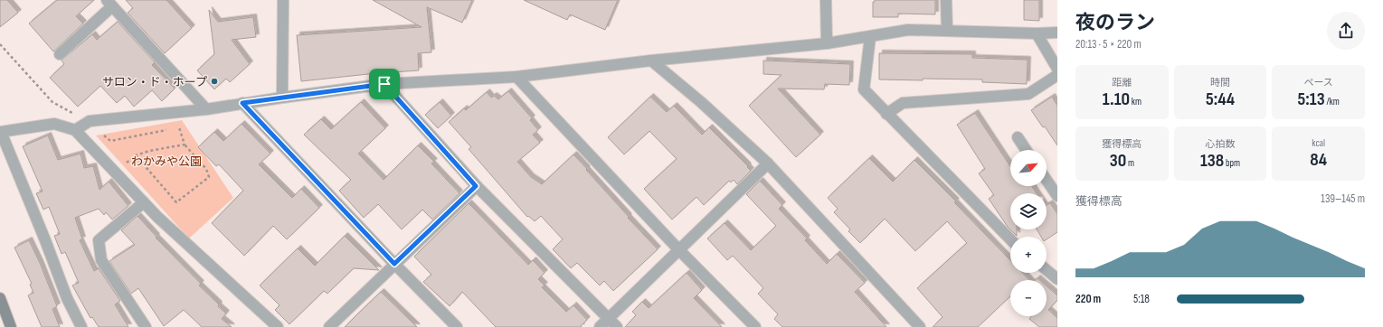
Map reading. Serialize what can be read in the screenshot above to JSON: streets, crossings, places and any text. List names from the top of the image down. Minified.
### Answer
{"parks":["わかみや公園"],"places":["サロン・ド・ホープ"],"north":"top right","page":{"heading":["夜のラン","20:13 · 5 × 220 m"],"stats":[["距離","1.10 km"],["時間","5:44"],["ペース","5:13 /km"],["獲得標高","30 m"],["心拍数","138 bpm"],["kcal","84"]],"map_buttons":["+","−"],"chart":["獲得標高","139–145 m"],"list":[{"name":"220 m","note":"5:18"}]}}
